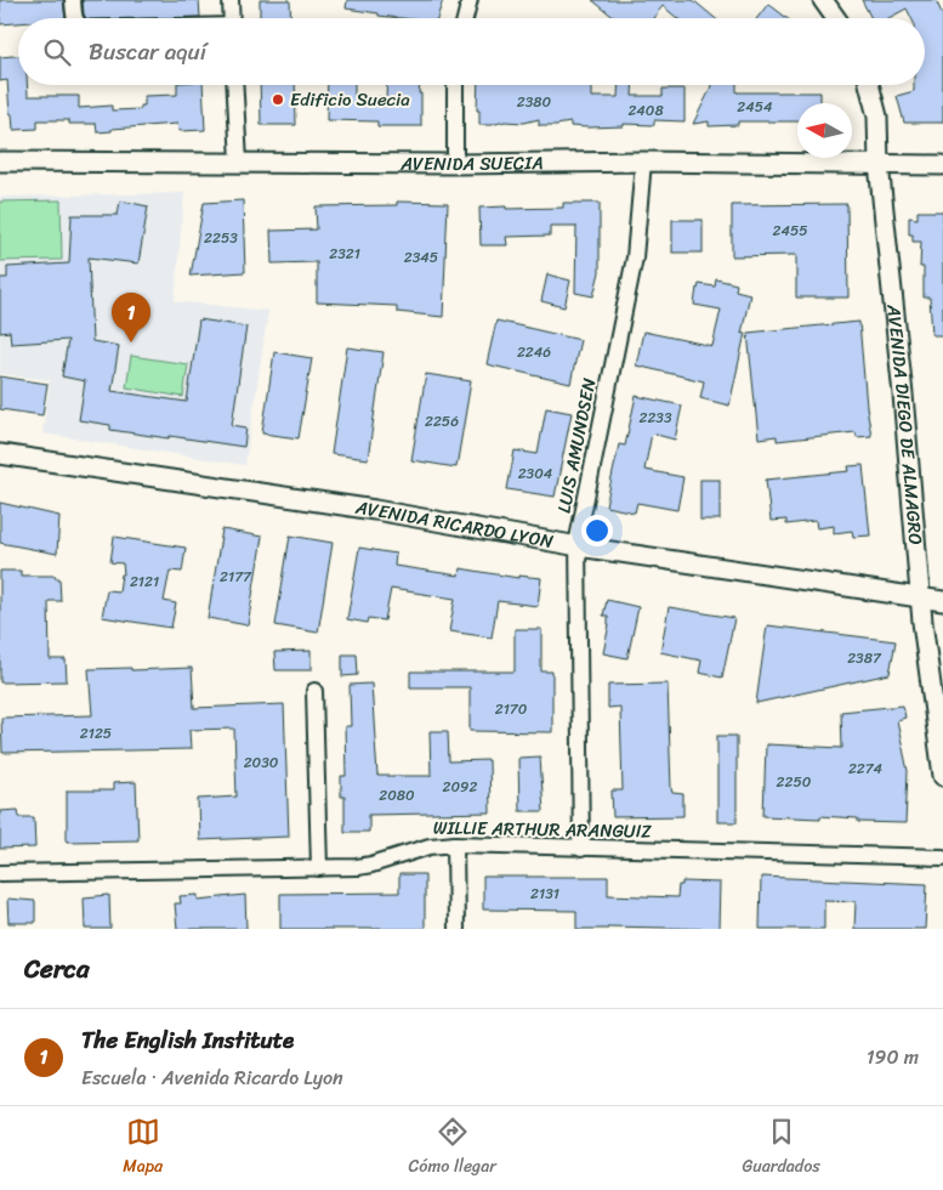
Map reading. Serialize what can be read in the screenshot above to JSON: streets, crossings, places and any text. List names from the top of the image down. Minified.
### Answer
{"streets":{"street":["AVENIDA SUECIA","AVENIDA DIEGO DE ALMAGRO","LUIS AMUNDSEN","AVENIDA RICARDO LYON","WILLIE ARTHUR ARANGUIZ"]},"crossings":[["AVENIDA SUECIA","AVENIDA DIEGO DE ALMAGRO"],["AVENIDA SUECIA","LUIS AMUNDSEN"],["AVENIDA DIEGO DE ALMAGRO","AVENIDA RICARDO LYON"],["LUIS AMUNDSEN","AVENIDA RICARDO LYON"],["LUIS AMUNDSEN","WILLIE ARTHUR ARANGUIZ"]],"places":["Edificio Suecia"],"house_numbers":["2380","2454","2408","2455","2253","2321","2345","2246","2233","2256","2304","2177","2121","2387","2170","2125","2030","2274","2250","2092","2080","2131"],"north":"left","page":{"search":"Buscar aquí","pins":"1","heading":"Cerca","list":[{"mark":"1","name":"The English Institute","note":"Escuela · Avenida Ricardo Lyon","value":"190 m"}],"nav":["Mapa","Cómo llegar","Guardados"]}}
